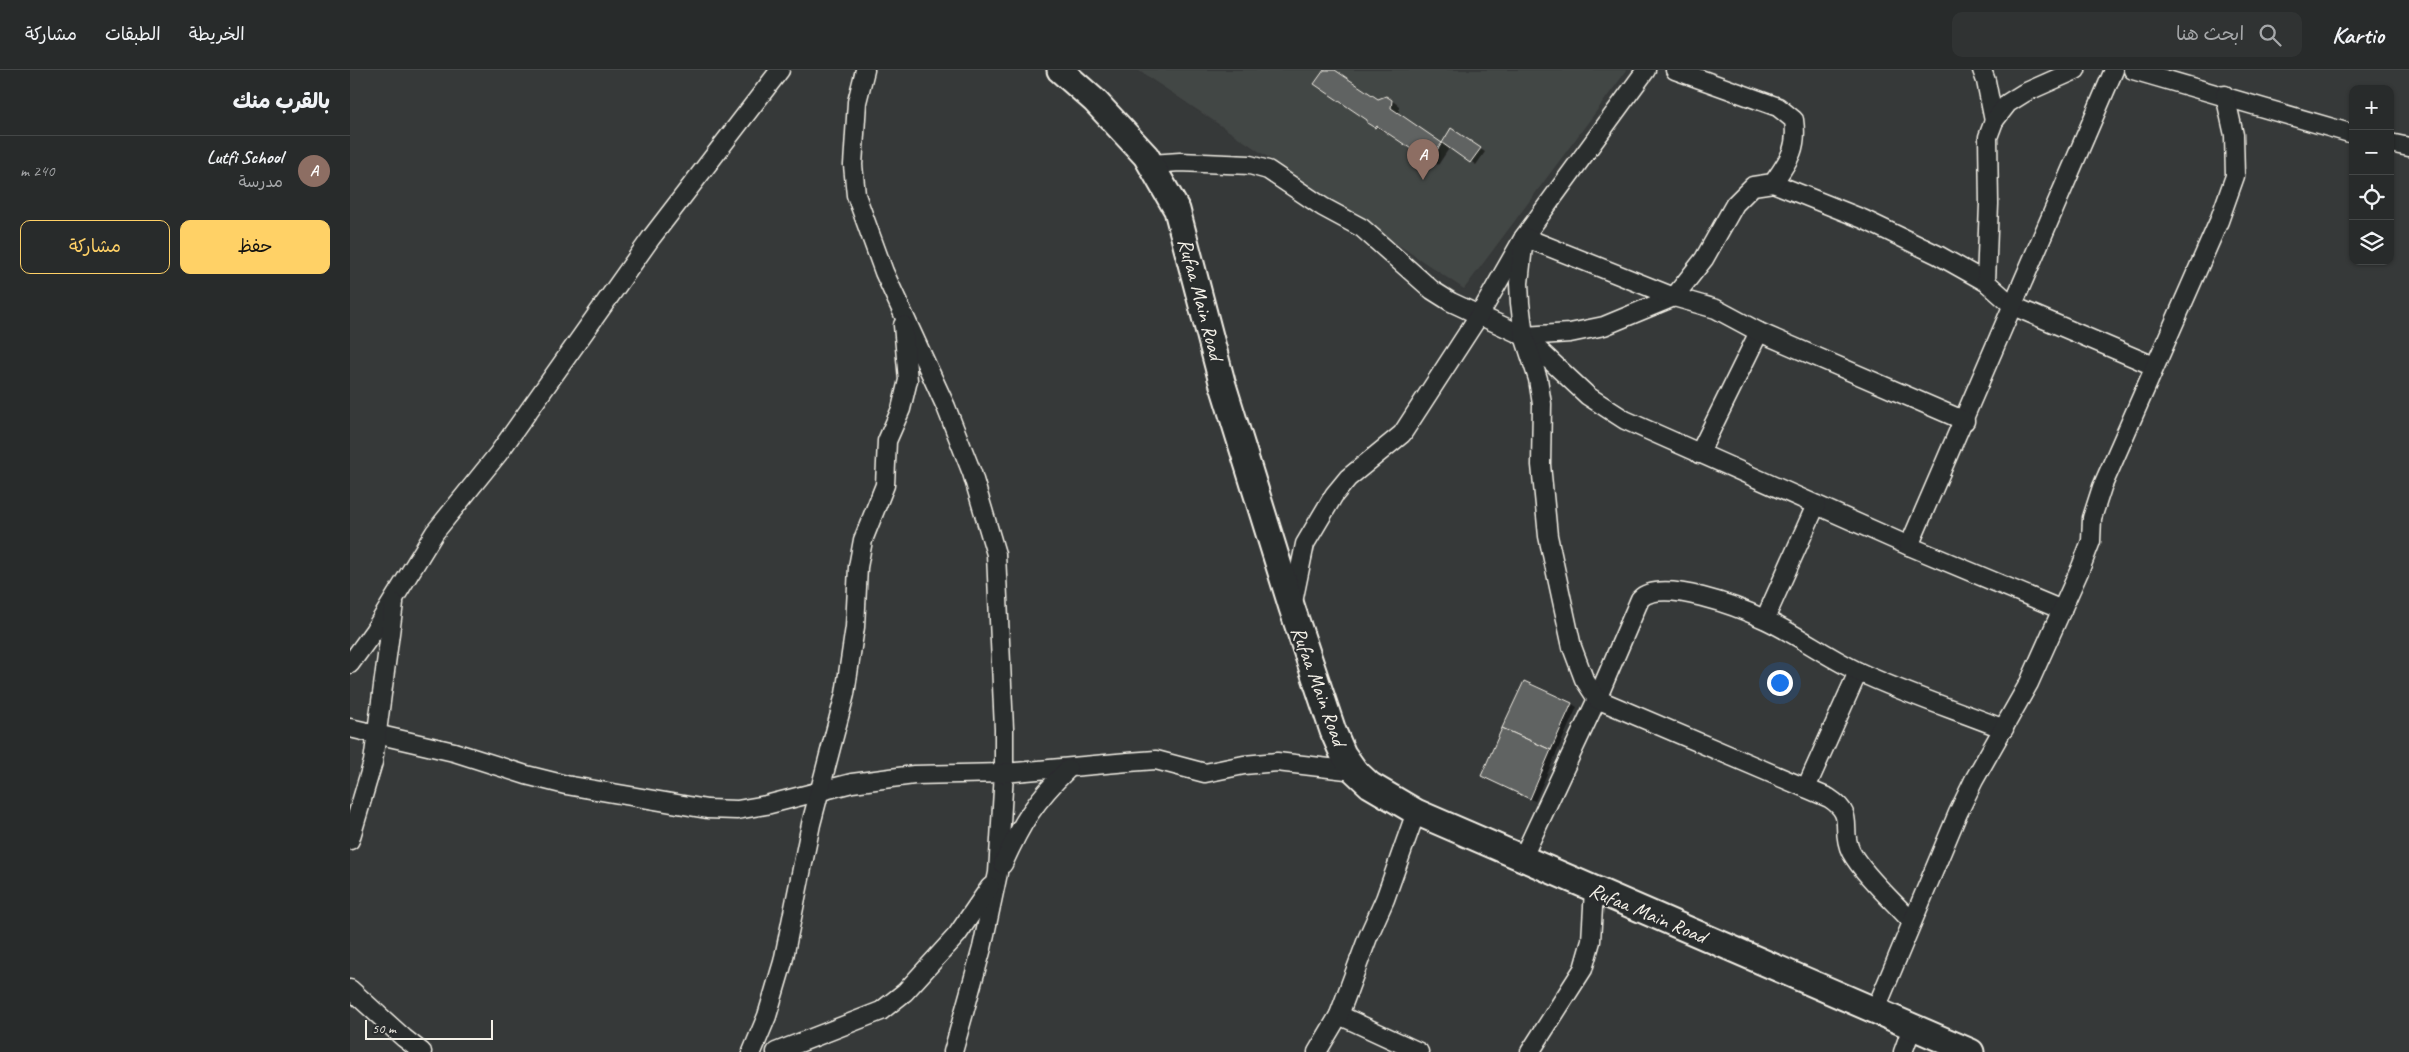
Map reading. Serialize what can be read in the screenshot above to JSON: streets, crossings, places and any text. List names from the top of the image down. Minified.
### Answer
{"streets":{"street":["Rufaa Main Road"]},"scale_bar":"50 m","page":{"header":"Kartio","search":"ابحث هنا","nav":["الخريطة","الطبقات","مشاركة"],"heading":"بالقرب منك","map_buttons":["+","−"],"list":[{"mark":"A","name":"Lutfi School","note":"مدرسة","value":"240 m"}],"pins":"A","buttons":["حفظ","مشاركة"],"scale":"50 m"}}
